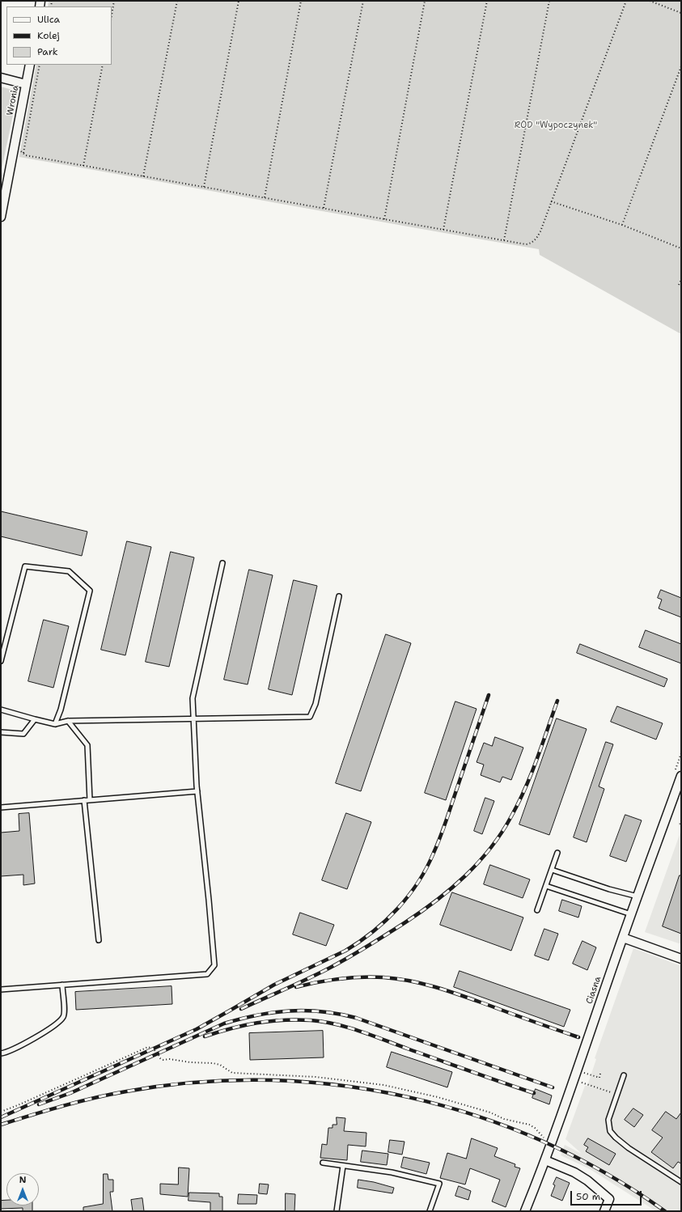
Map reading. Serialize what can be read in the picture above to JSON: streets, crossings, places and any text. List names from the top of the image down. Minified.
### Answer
{"streets":{"street":["Wronia","Ciasna"]},"parks":["ROD \"Wypoczynek\""],"legend":["Ulica","Kolej","Park"],"scale_bar":"50 m","north":"top"}
